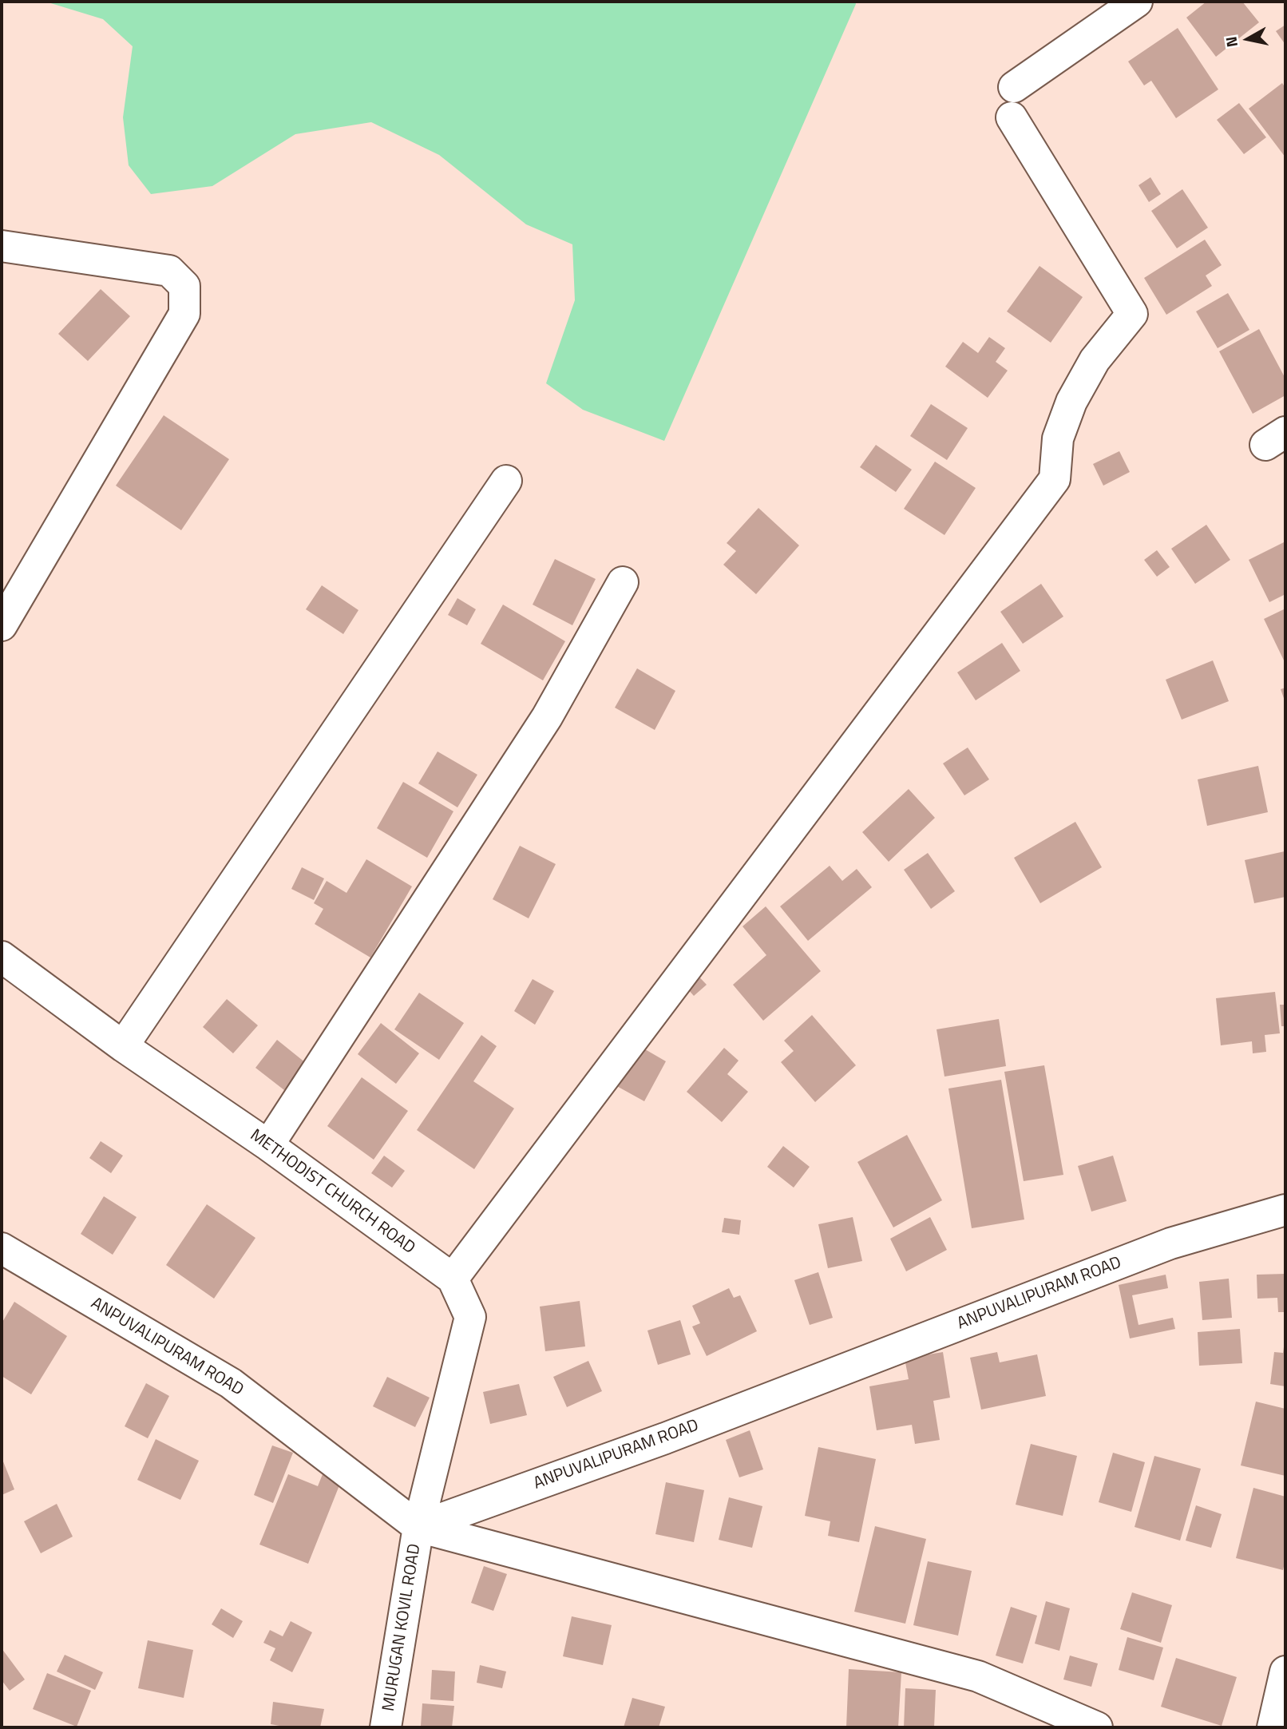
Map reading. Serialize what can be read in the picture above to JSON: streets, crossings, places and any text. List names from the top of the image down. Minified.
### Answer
{"streets":{"street":["METHODIST CHURCH ROAD","ANPUVALIPURAM ROAD","MURUGAN KOVIL ROAD"]},"crossings":[["METHODIST CHURCH ROAD","ANPUVALIPURAM ROAD"],["METHODIST CHURCH ROAD","MURUGAN KOVIL ROAD"],["ANPUVALIPURAM ROAD","MURUGAN KOVIL ROAD"]],"north":"left"}
